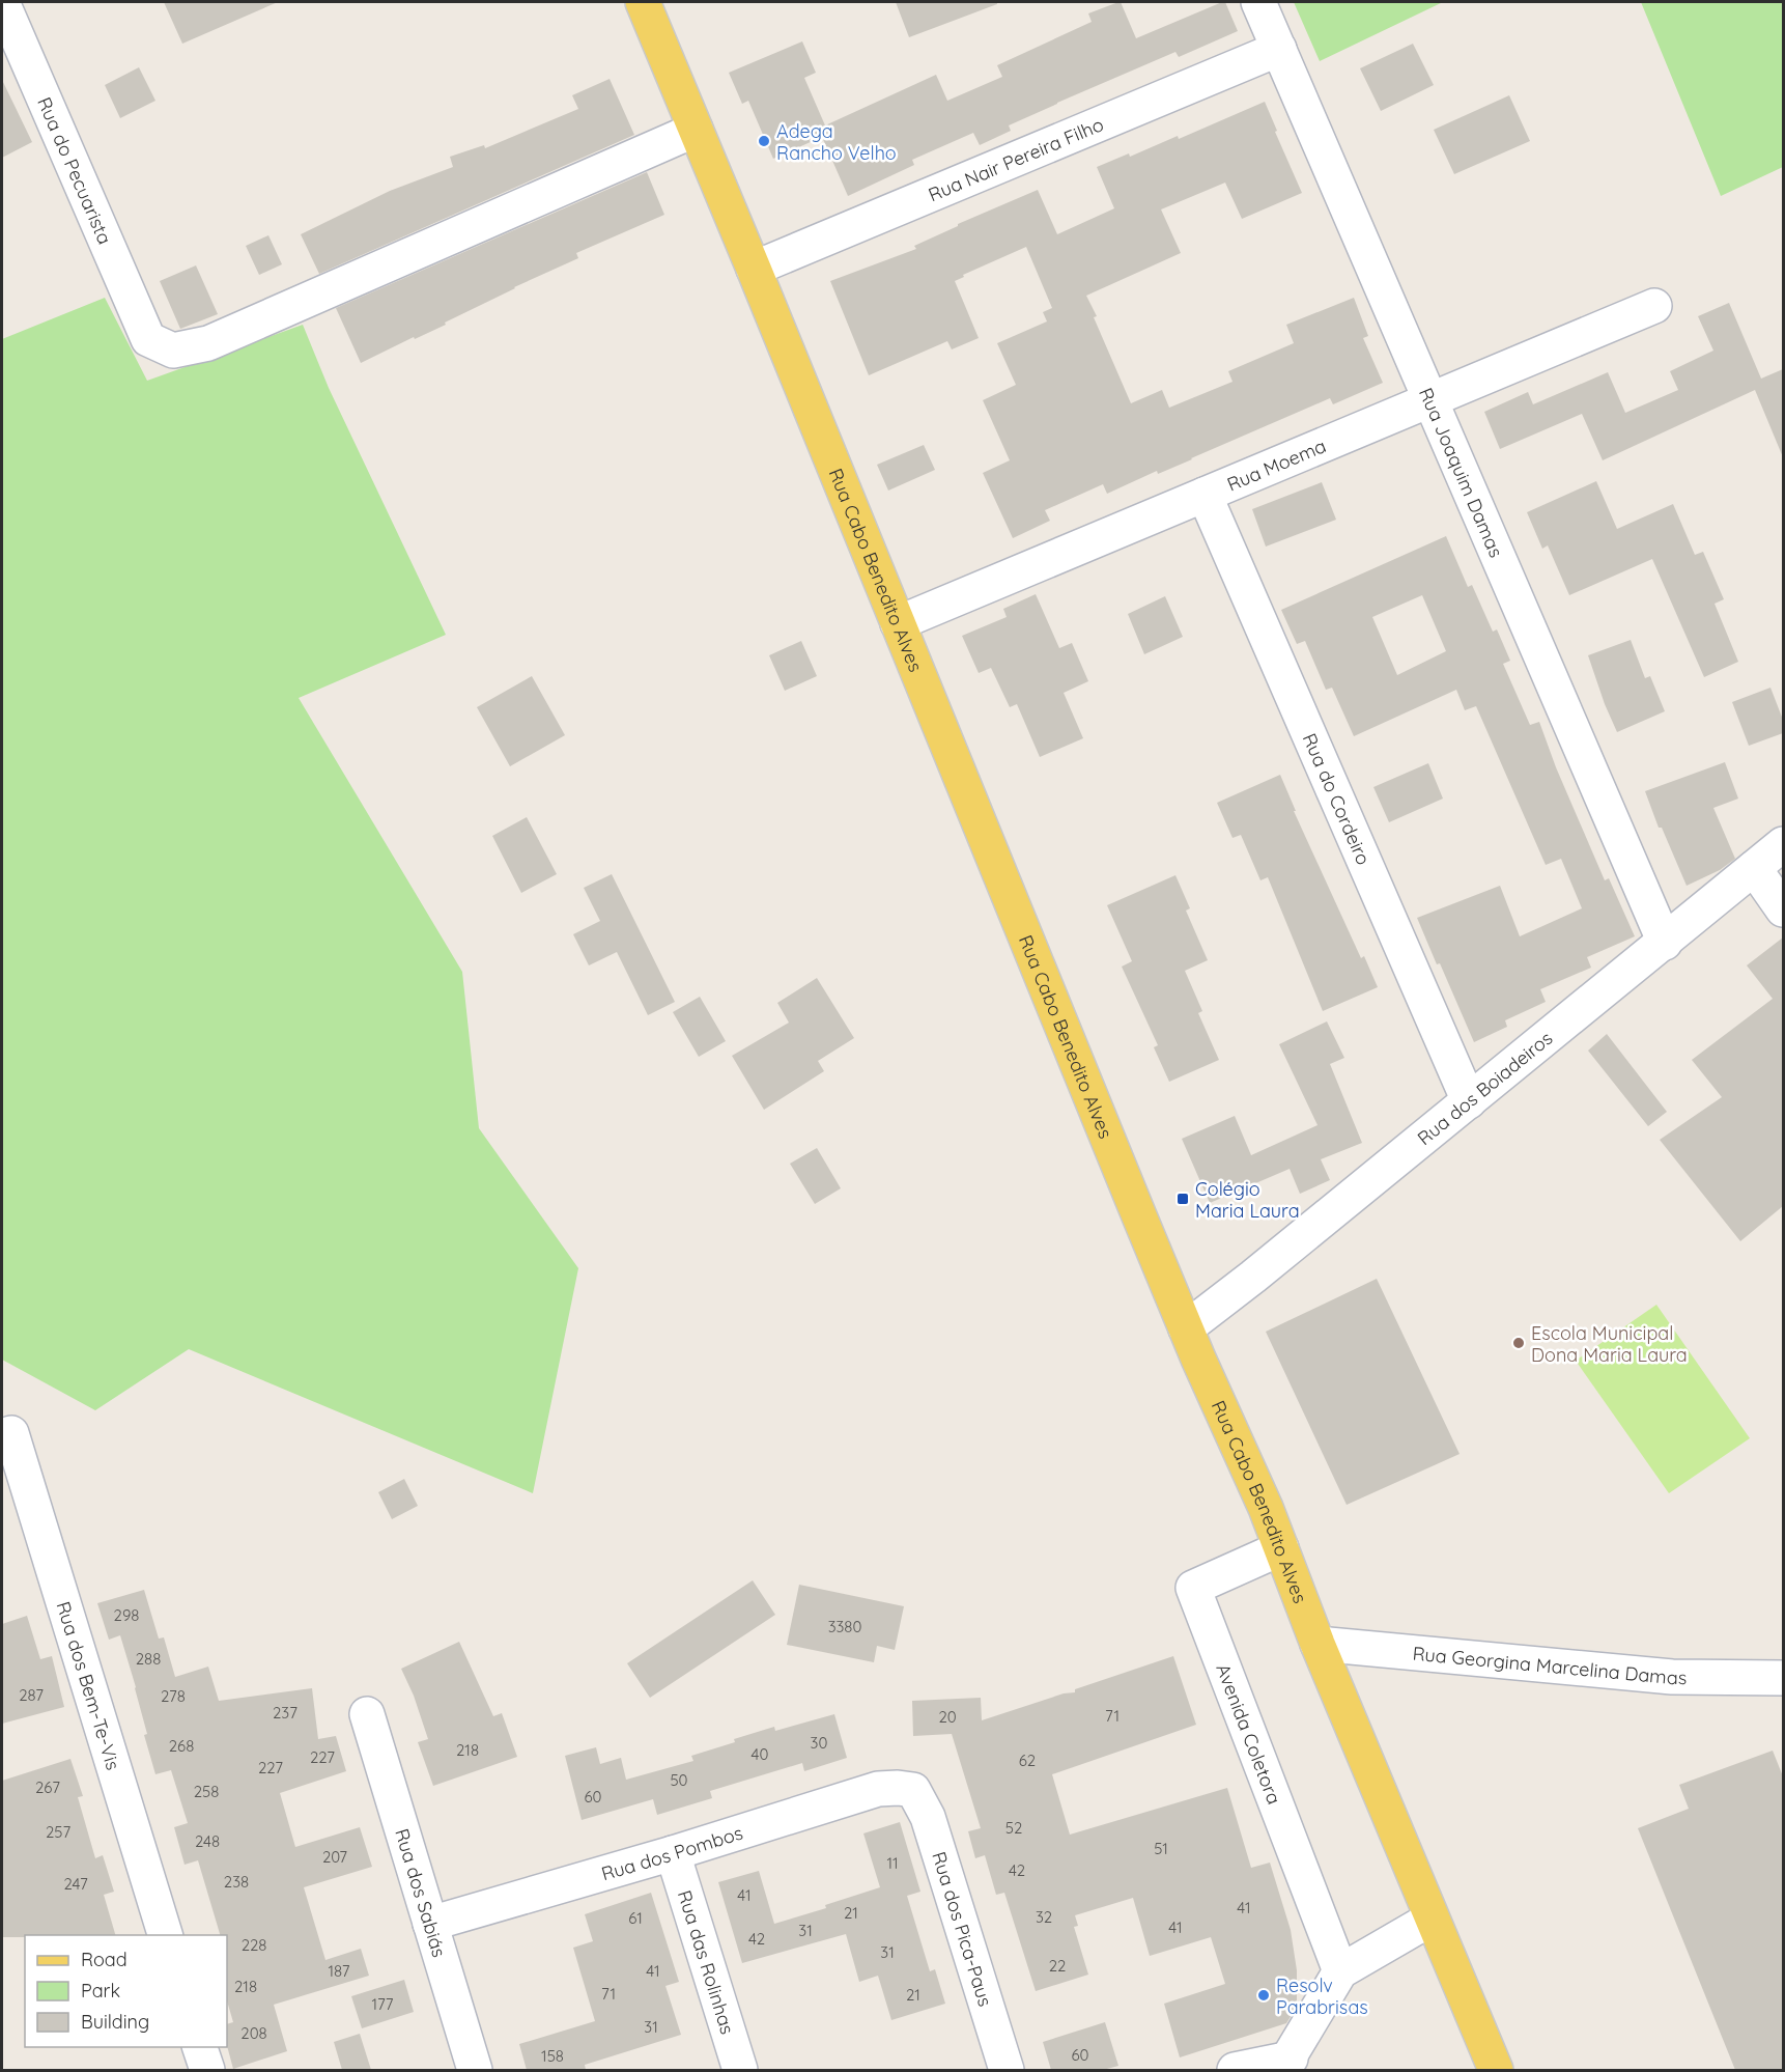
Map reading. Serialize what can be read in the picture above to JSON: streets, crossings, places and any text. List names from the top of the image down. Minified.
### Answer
{"streets":{"main road":["Rua Cabo Benedito Alves"],"street":["Rua Nair Pereira Filho","Rua do Pecuarista","Rua Moema","Rua Joaquim Damas","Rua do Cordeiro","Rua dos Boiadeiros","Rua Georgina Marcelina Damas","Rua dos Bem-Te-Vis","Avenida Coletora","Rua dos Pombos","Rua dos Sabiás","Rua dos Pica-Paus","Rua das Rolinhas"]},"crossings":[["Rua Nair Pereira Filho","Rua Joaquim Damas"],["Rua Nair Pereira Filho","Rua Cabo Benedito Alves"],["Rua do Pecuarista","Rua Cabo Benedito Alves"],["Rua Moema","Rua Joaquim Damas"],["Rua Moema","Rua Cabo Benedito Alves"],["Rua Moema","Rua do Cordeiro"],["Rua Joaquim Damas","Rua dos Boiadeiros"],["Rua Cabo Benedito Alves","Rua dos Boiadeiros"],["Rua Cabo Benedito Alves","Rua Georgina Marcelina Damas"],["Rua Cabo Benedito Alves","Avenida Coletora"],["Rua do Cordeiro","Rua dos Boiadeiros"],["Rua dos Pombos","Rua dos Sabiás"],["Rua dos Pombos","Rua dos Pica-Paus"],["Rua dos Pombos","Rua das Rolinhas"]],"places":{"other":["Adega Rancho Velho","Escola Municipal Dona Maria Laura","Resolv Parabrisas"],"transit":["Colégio Maria Laura"]},"house_numbers":["298","3380","288","287","278","237","71","20","30","268","218","40","227","62","227","50","267","258","60","52","257","248","51","207","11","42","238","247","41","41","21","32","61","41","31","42","228","31","22","187","41","218","71","21","177","31","208","60","158"],"legend":["Road","Park","Building"]}
